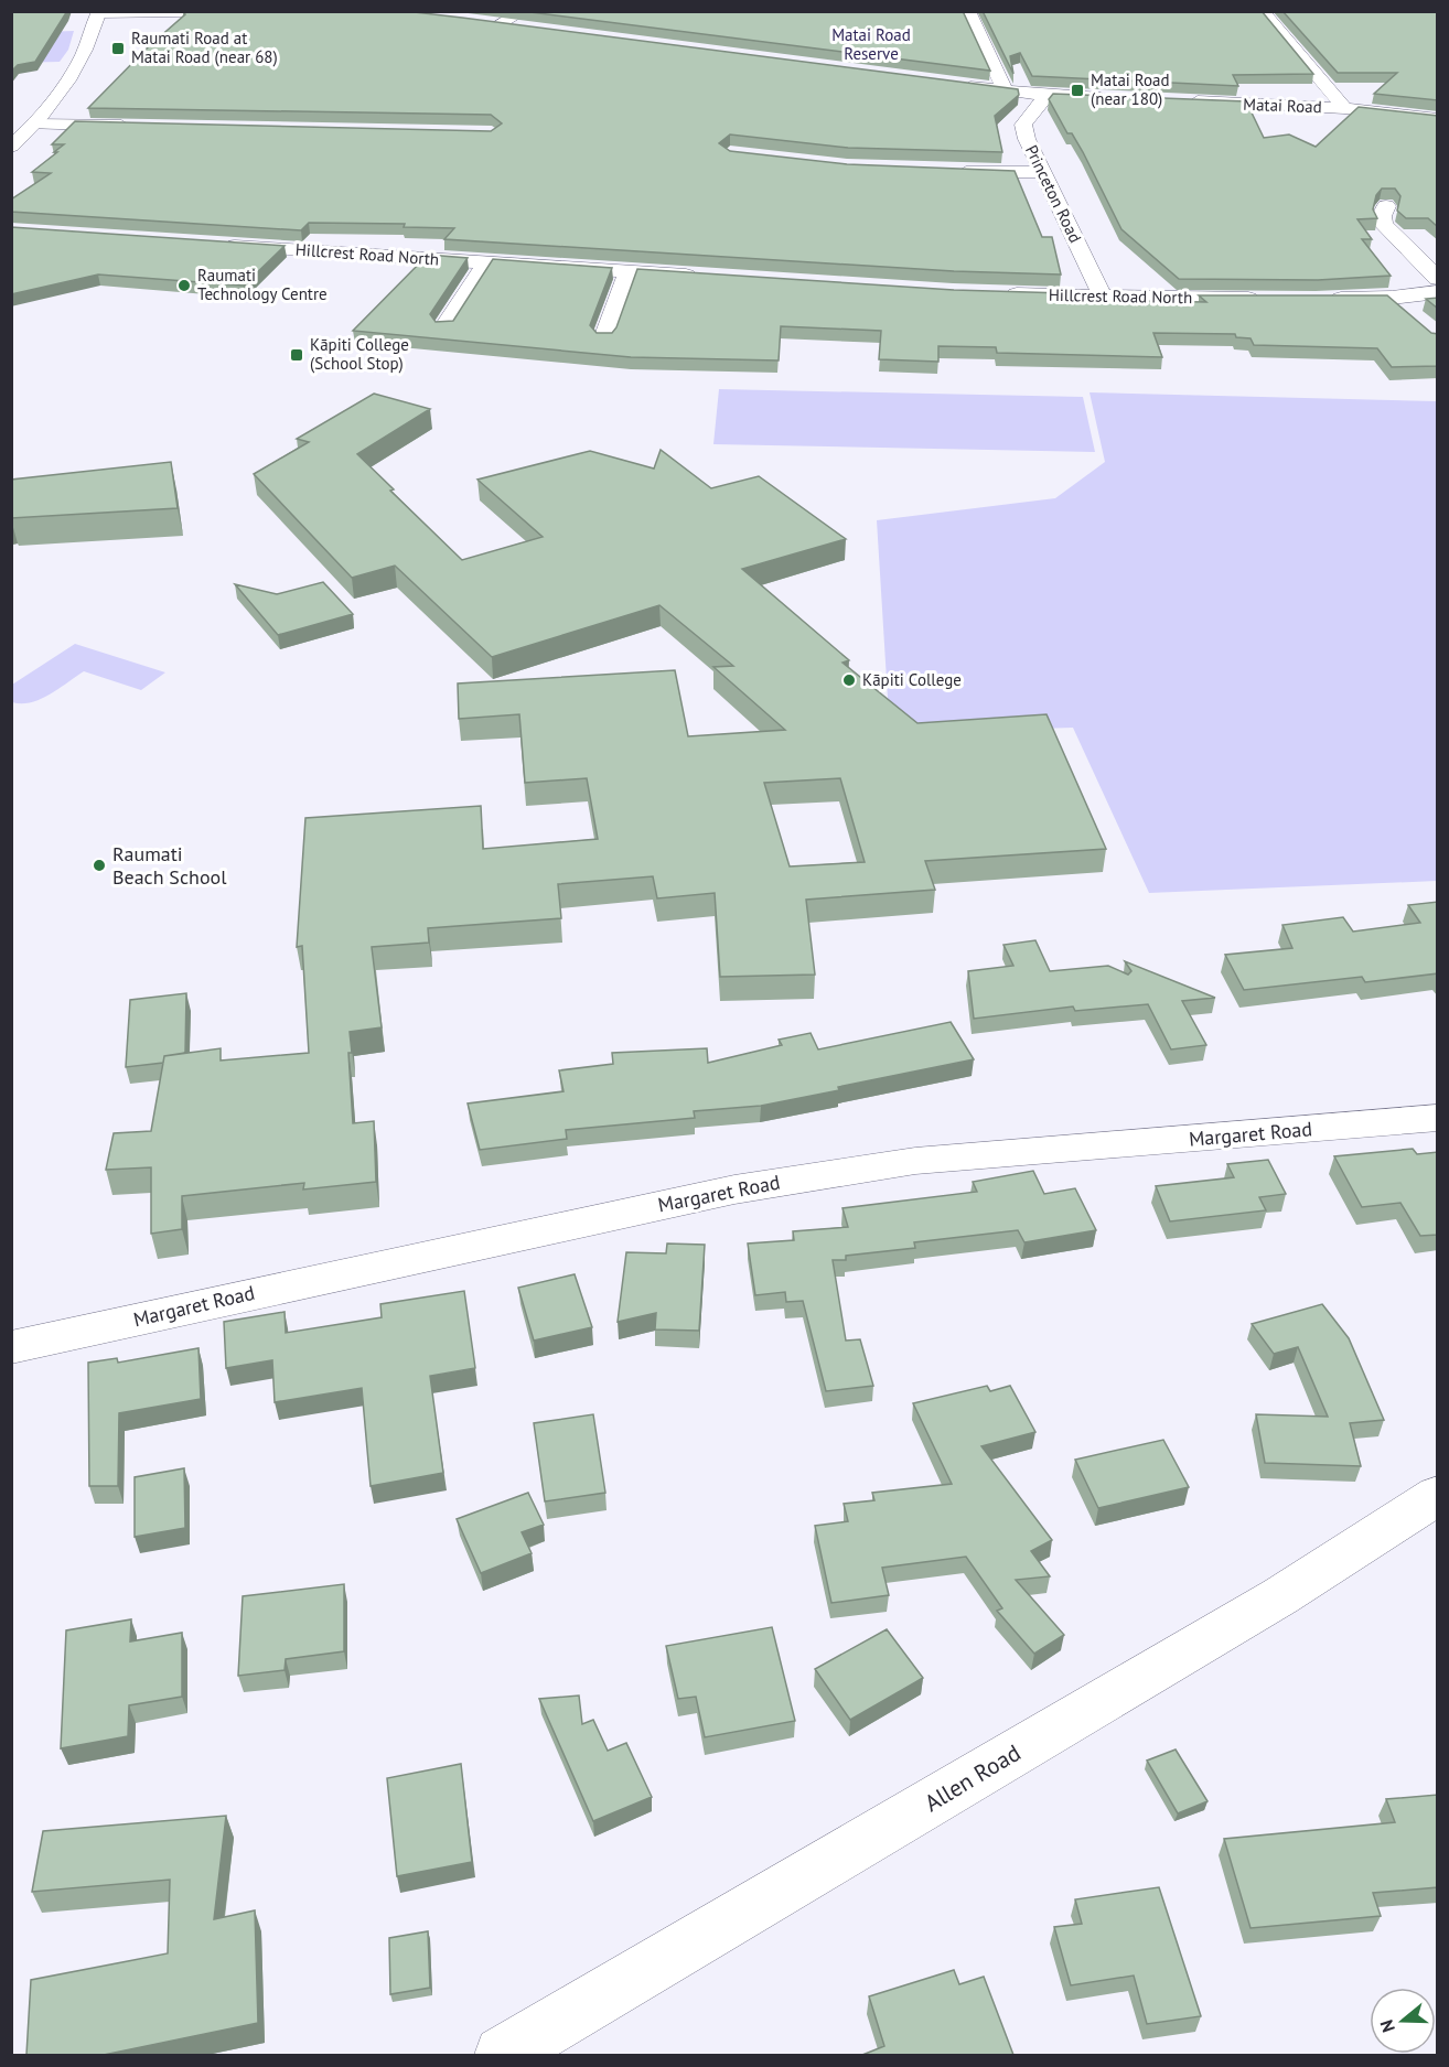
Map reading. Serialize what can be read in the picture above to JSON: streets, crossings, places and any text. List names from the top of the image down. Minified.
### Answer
{"streets":{"street":["Matai Road","Princeton Road","Hillcrest Road North","Margaret Road","Allen Road"]},"crossings":[["Princeton Road","Hillcrest Road North"]],"parks":["Matai Road Reserve"],"places":{"transit":["Raumati Road at Matai Road (near 68)","Matai Road (near 180)","Kāpiti College (School Stop)"],"other":["Raumati Technology Centre","Kāpiti College","Raumati Beach School"]},"north":"left"}
